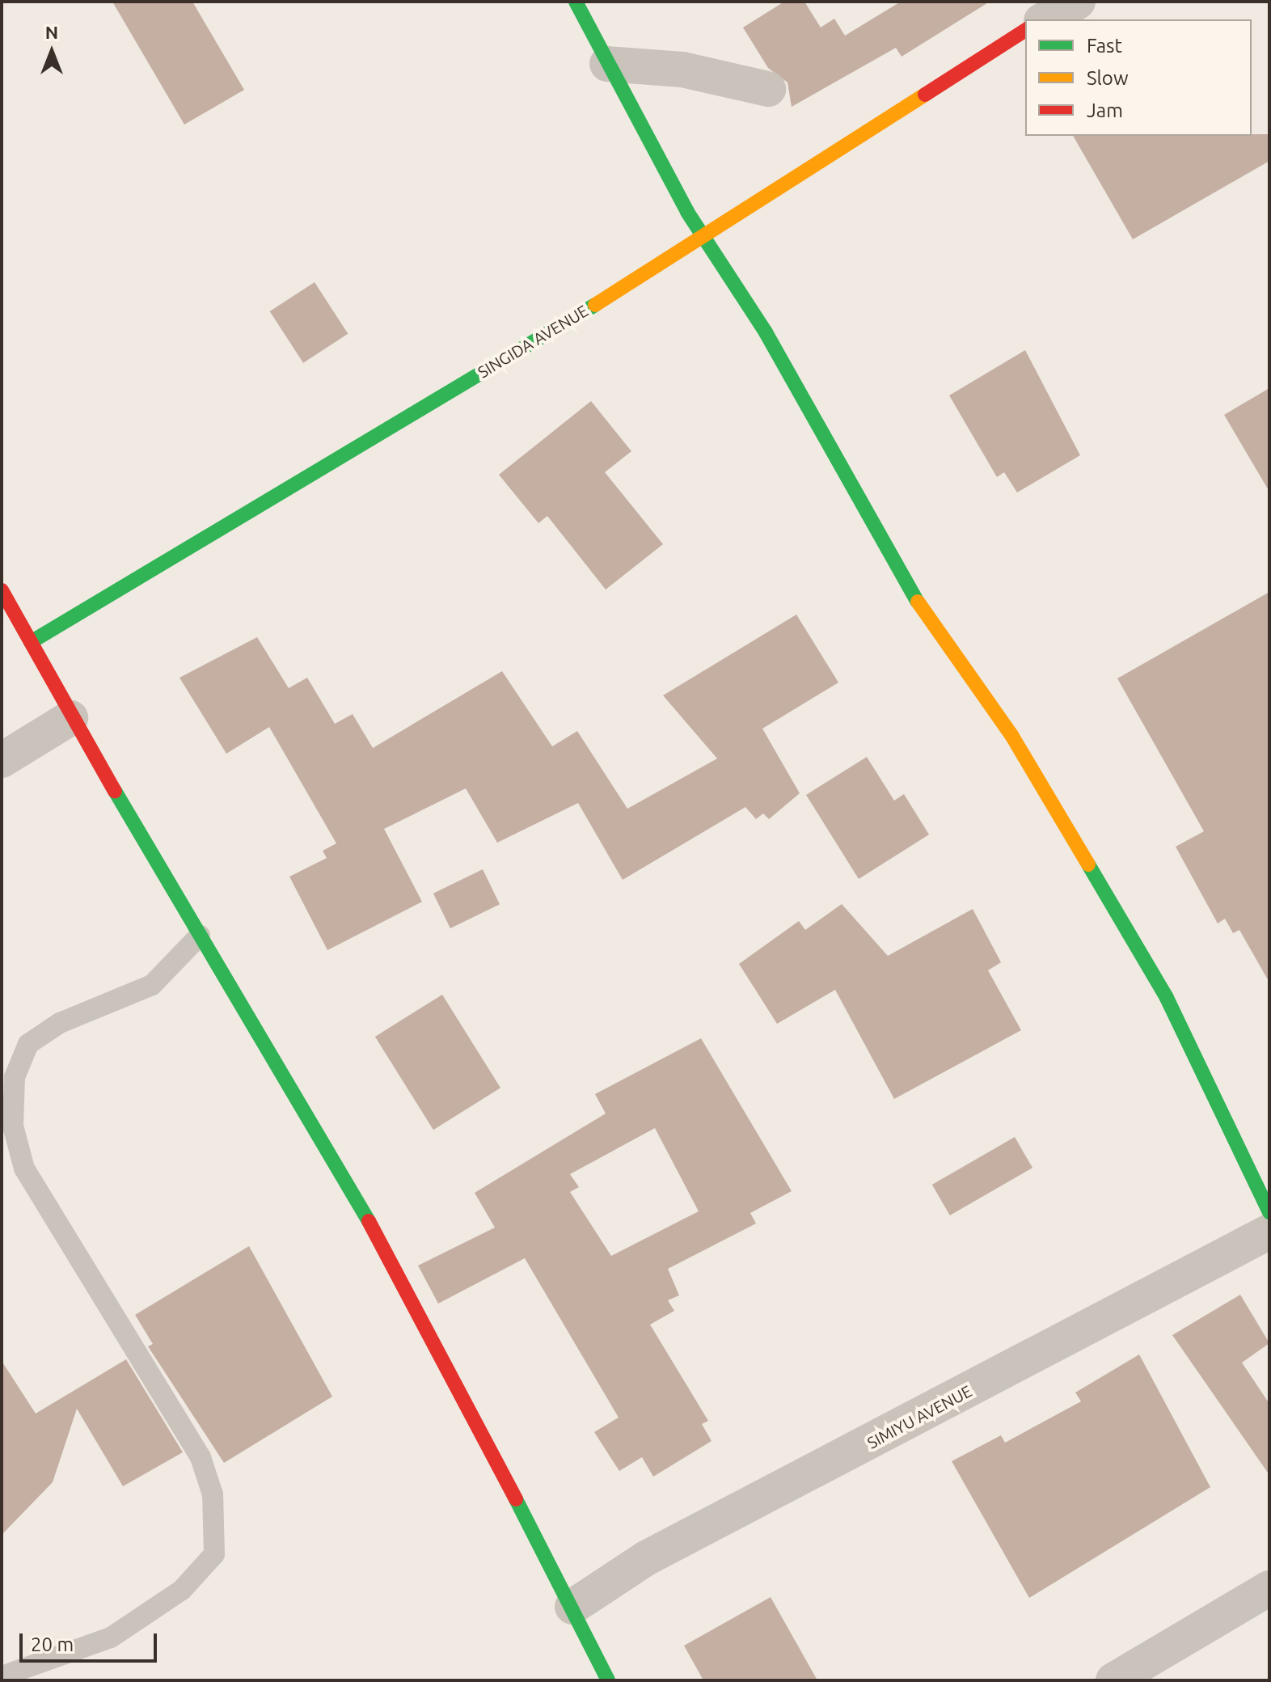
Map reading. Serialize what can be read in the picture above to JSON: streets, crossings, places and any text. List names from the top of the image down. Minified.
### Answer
{"streets":{"street":["SINGIDA AVENUE","SIMIYU AVENUE"]},"legend":["Fast","Slow","Jam"],"scale_bar":"20 m","north":"top"}
